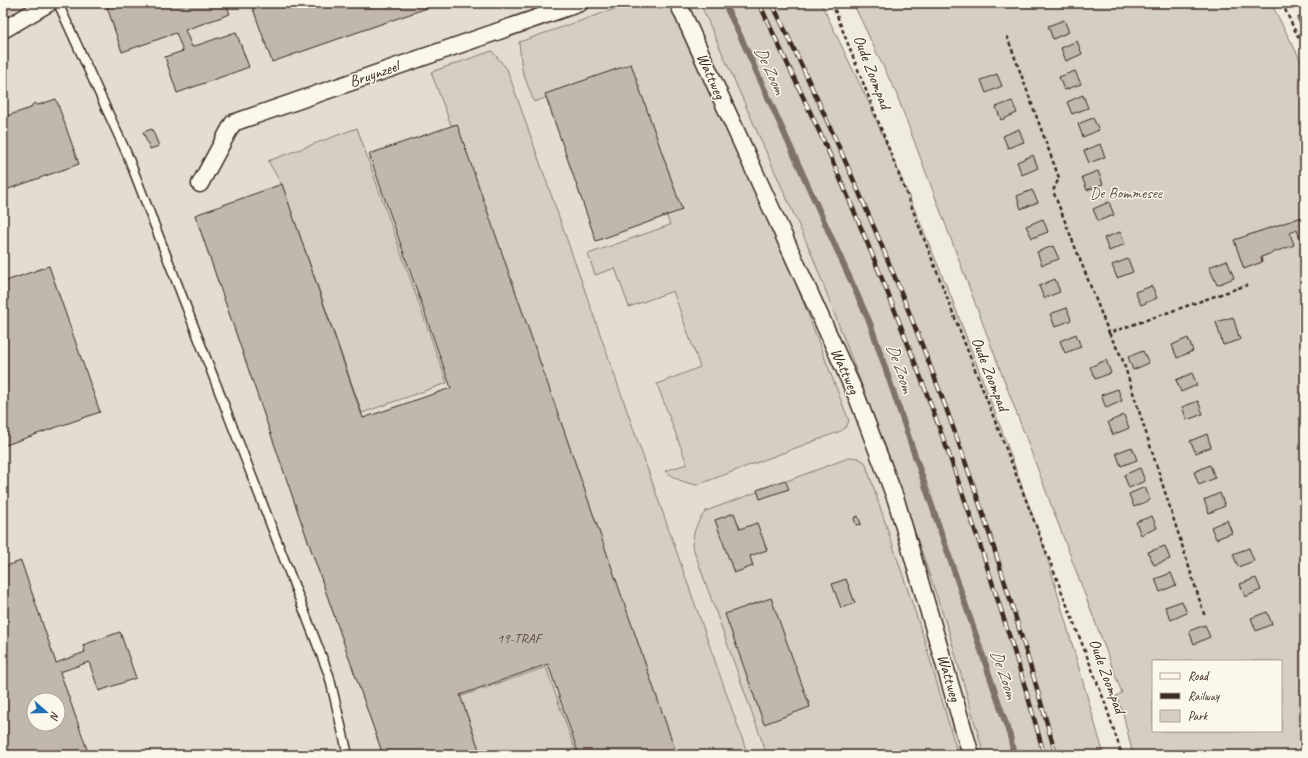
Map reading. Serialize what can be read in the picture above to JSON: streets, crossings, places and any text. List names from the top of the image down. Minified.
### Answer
{"streets":{"street":["Bruynzeel","Wattweg"],"path":["Oude Zoompad"]},"water":["De Zoom"],"parks":["De Bommesee"],"house_numbers":["19-TRAF"],"legend":["Road","Railway","Park"],"north":"right"}
